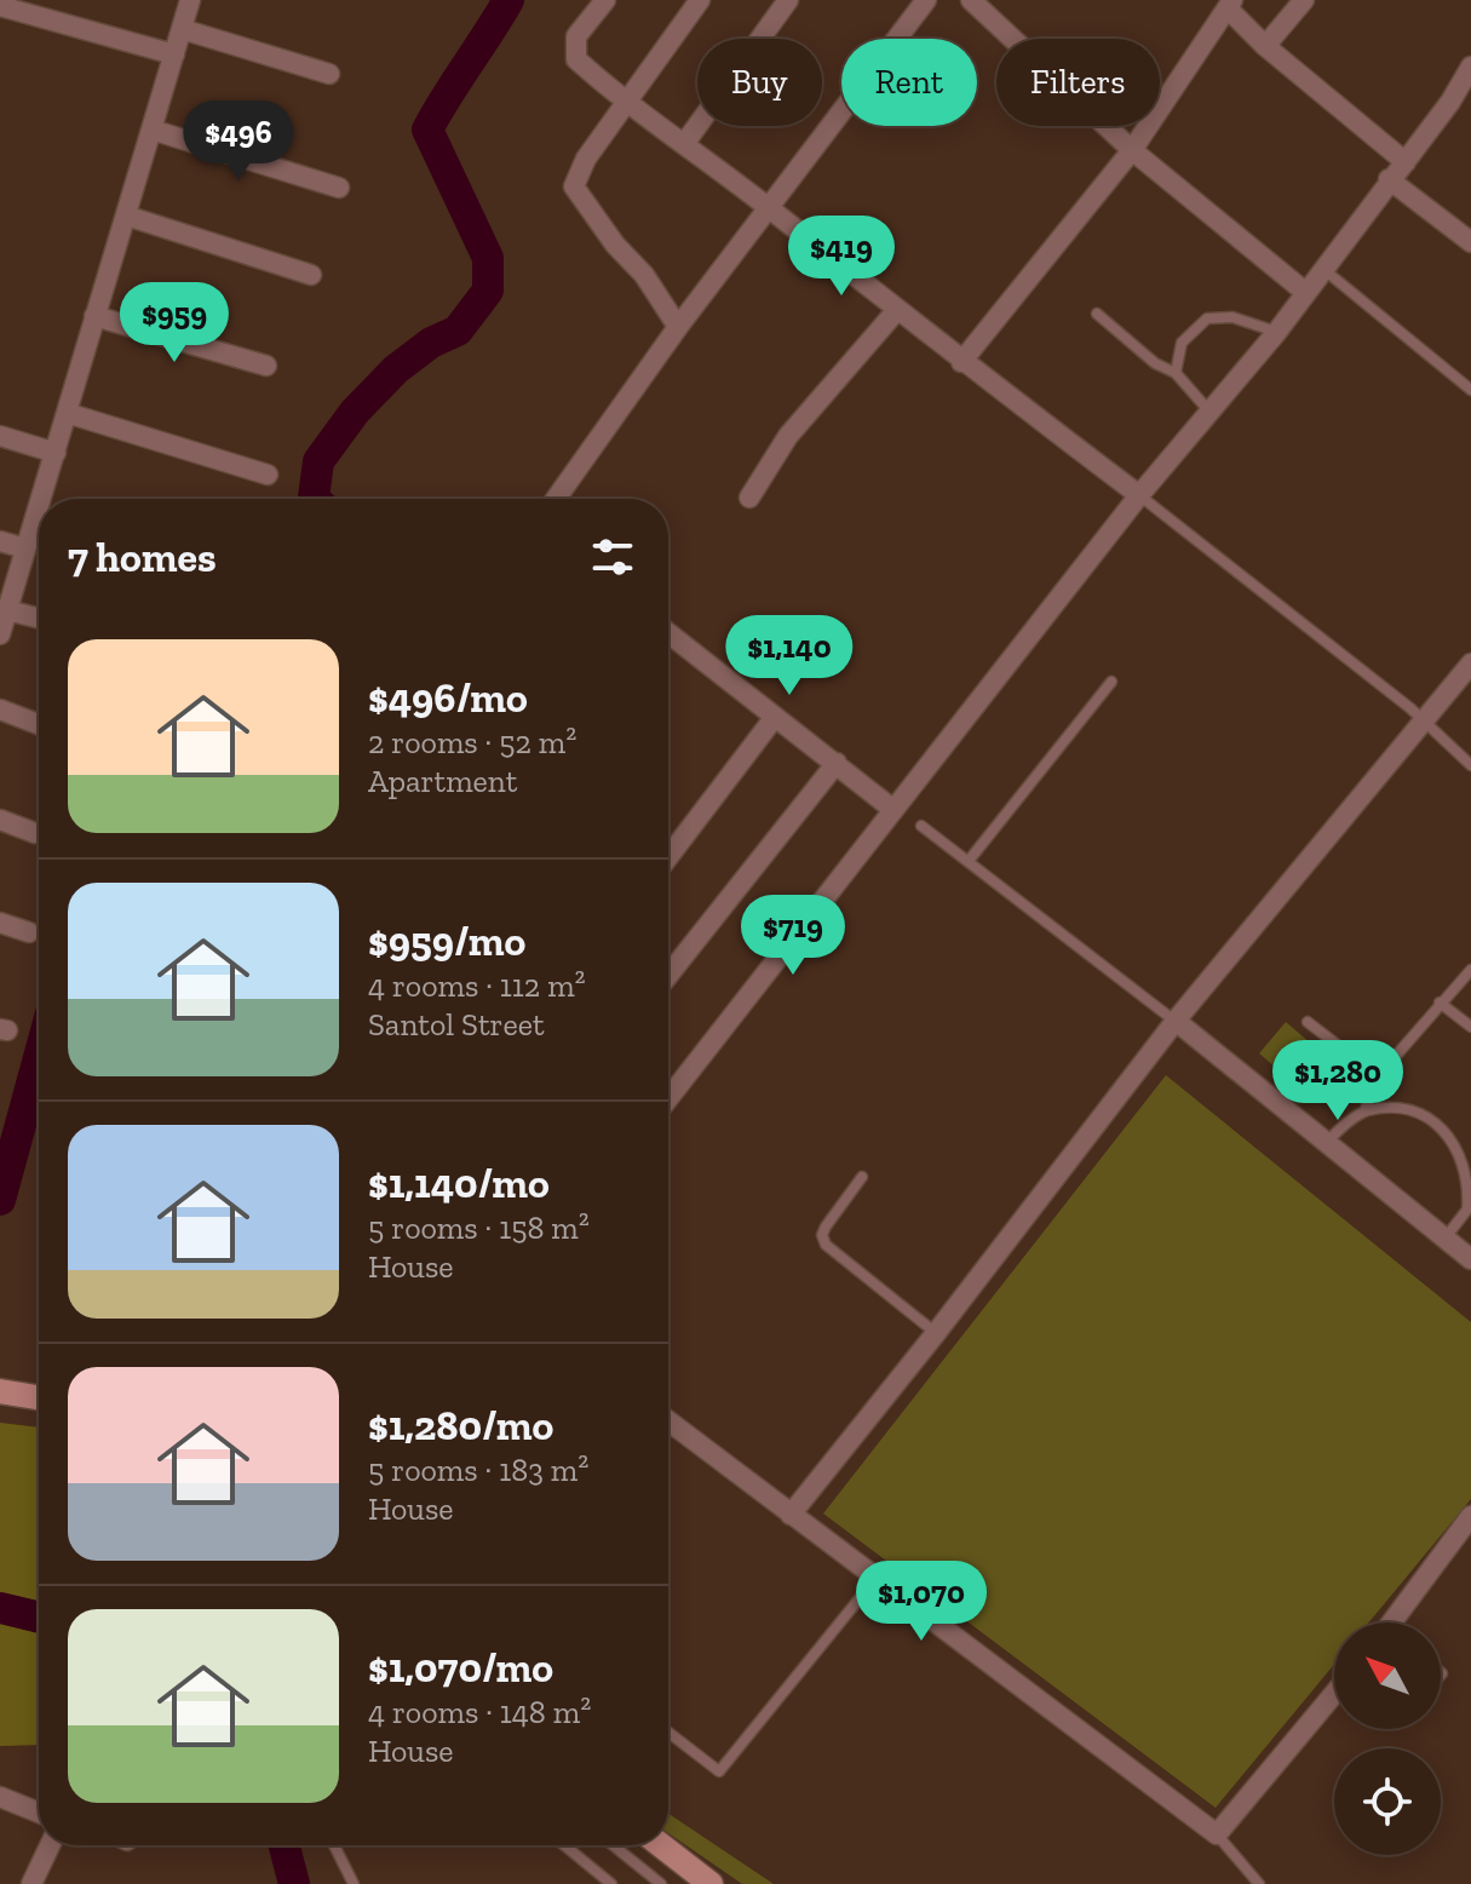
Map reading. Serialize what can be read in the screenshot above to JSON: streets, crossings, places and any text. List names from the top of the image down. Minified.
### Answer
{"north":"top left","page":{"chip":["Buy","Rent","Filters"],"price":["$496","$419","$959","$1,140","$719","$1,280","$1,070"],"heading":"7 homes","list":[{"name":"$496/mo","note":"2 rooms · 52 m² · Apartment"},{"name":"$959/mo","note":"4 rooms · 112 m² · Santol Street"},{"name":"$1,140/mo","note":"5 rooms · 158 m² · House"},{"name":"$1,280/mo","note":"5 rooms · 183 m² · House"},{"name":"$1,070/mo","note":"4 rooms · 148 m² · House"}]}}
